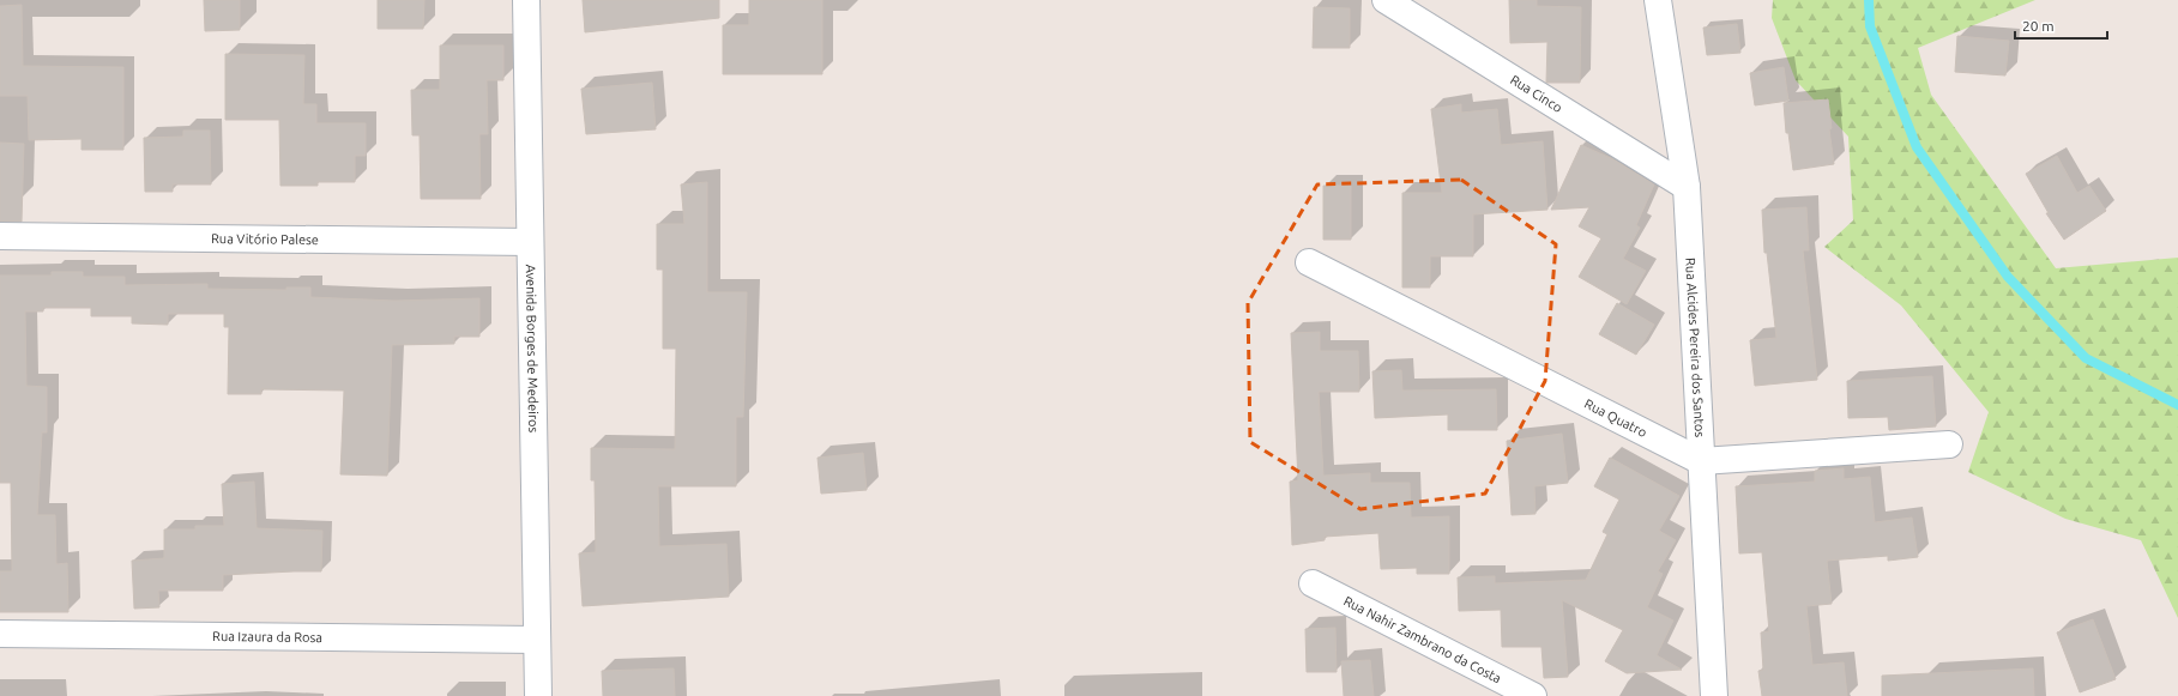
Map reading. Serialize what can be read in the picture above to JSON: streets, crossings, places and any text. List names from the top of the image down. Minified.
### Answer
{"streets":{"street":["Rua Cinco","Rua Vitório Palese","Rua Alcides Pereira dos Santos","Avenida Borges de Medeiros","Rua Quatro","Rua Izaura da Rosa","Rua Nahir Zambrano da Costa"]},"crossings":[["Rua Cinco","Rua Alcides Pereira dos Santos"],["Rua Vitório Palese","Avenida Borges de Medeiros"],["Rua Alcides Pereira dos Santos","Rua Quatro"],["Avenida Borges de Medeiros","Rua Izaura da Rosa"]],"scale_bar":"20 m"}
